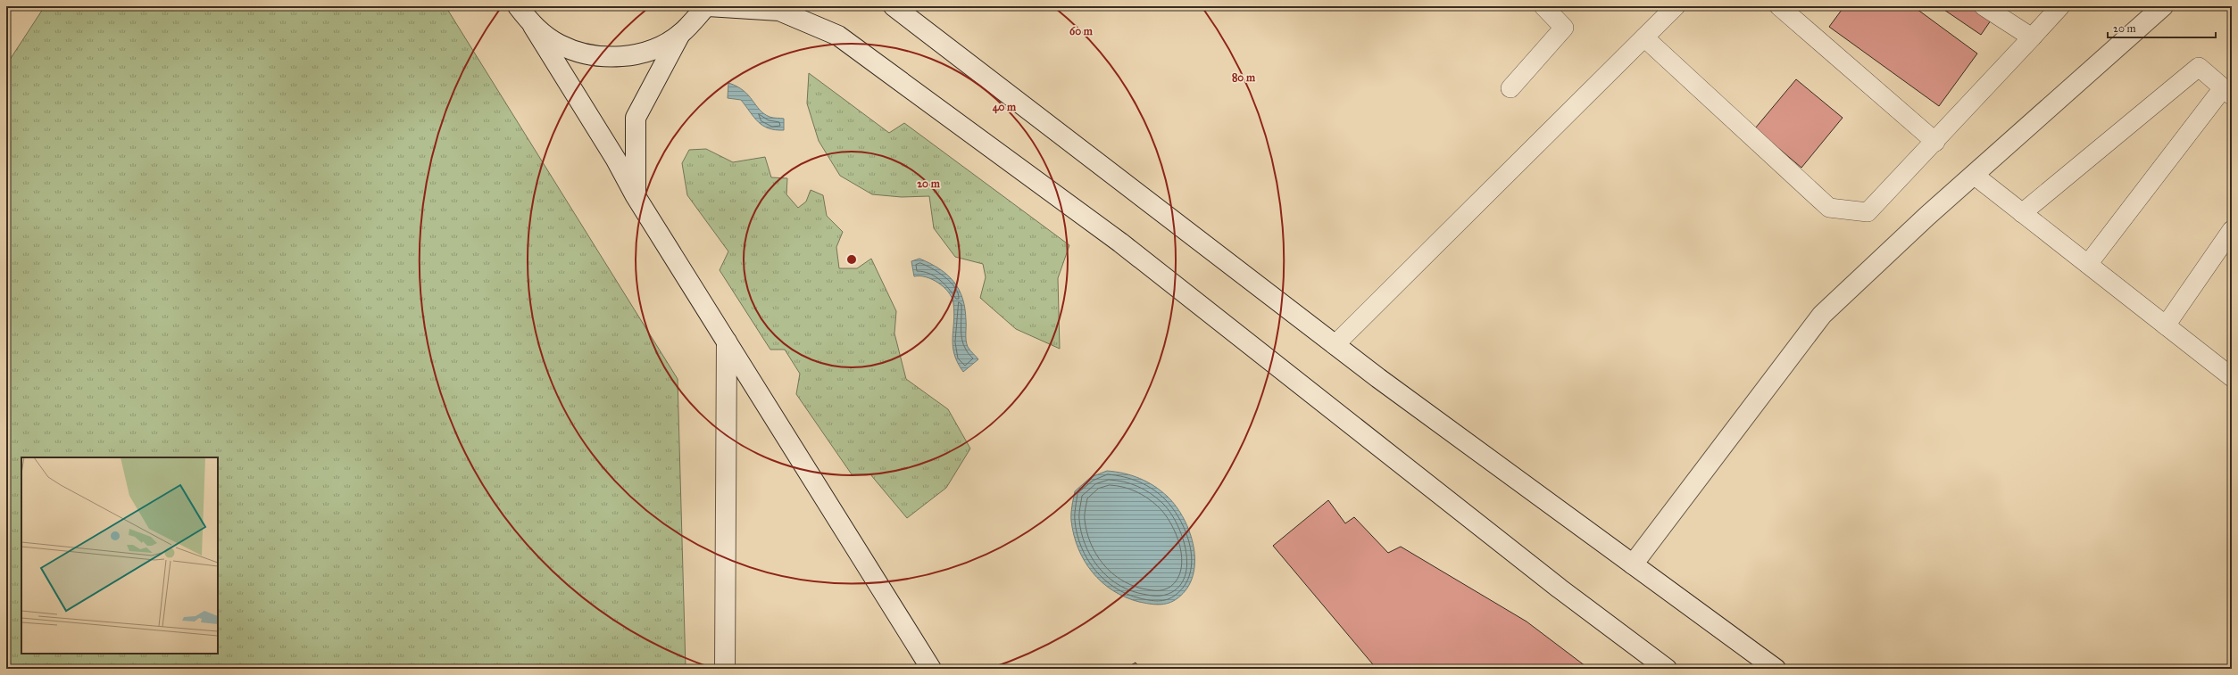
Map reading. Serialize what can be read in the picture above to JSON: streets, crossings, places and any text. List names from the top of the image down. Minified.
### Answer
{"scale_bar":"20 m","rings":["60 m","80 m","40 m","20 m"]}
